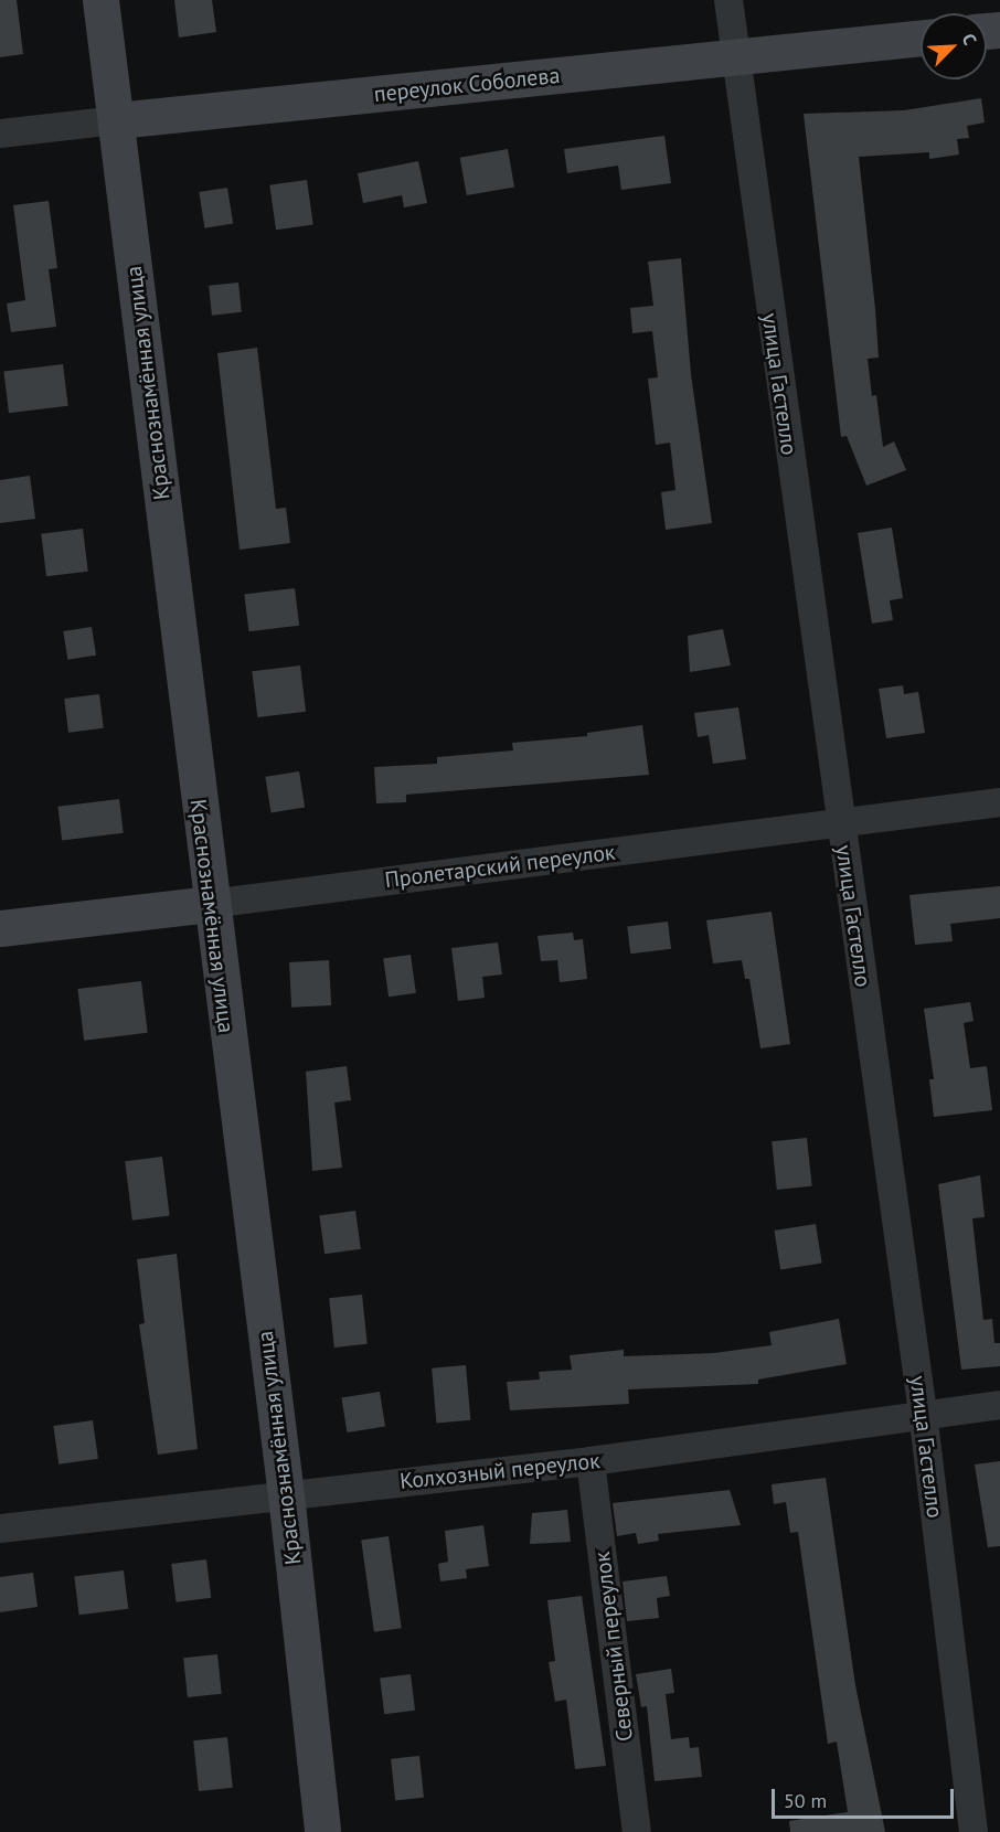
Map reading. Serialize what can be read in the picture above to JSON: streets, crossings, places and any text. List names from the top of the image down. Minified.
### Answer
{"streets":{"main road":["переулок Соболева","Краснознамённая улица","Пролетарский переулок"],"street":["улица Гастелло","Колхозный переулок","Северный переулок"]},"crossings":[["переулок Соболева","Краснознамённая улица"],["переулок Соболева","улица Гастелло"],["Краснознамённая улица","Пролетарский переулок"],["Краснознамённая улица","Колхозный переулок"],["улица Гастелло","Пролетарский переулок"],["улица Гастелло","Колхозный переулок"],["Колхозный переулок","Северный переулок"]],"scale_bar":"50 m","north":"top right"}
